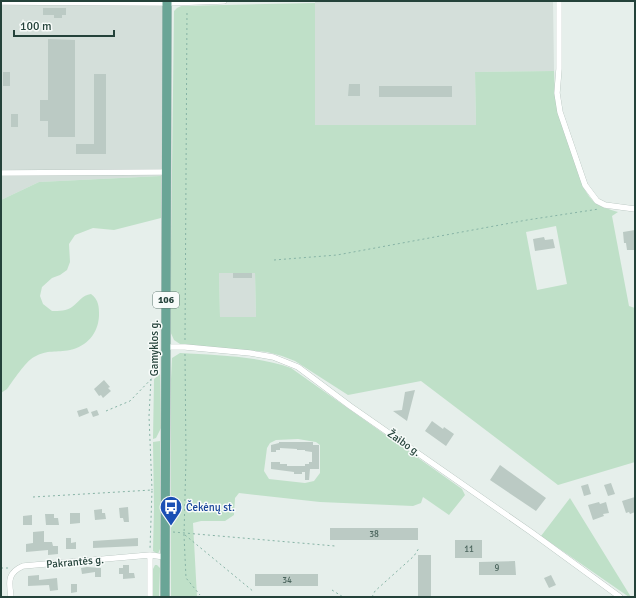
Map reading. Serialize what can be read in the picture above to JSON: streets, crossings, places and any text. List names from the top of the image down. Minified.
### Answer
{"streets":{"main road":["106","Gamyklos g."],"street":["Žaibo g.","Pakrantės g."]},"crossings":[["Gamyklos g.","Žaibo g."],["Gamyklos g.","Pakrantės g."]],"places":{"bus stop":["Čekėnų st."]},"house_numbers":["38","11","9","34"],"scale_bar":"100 m"}
